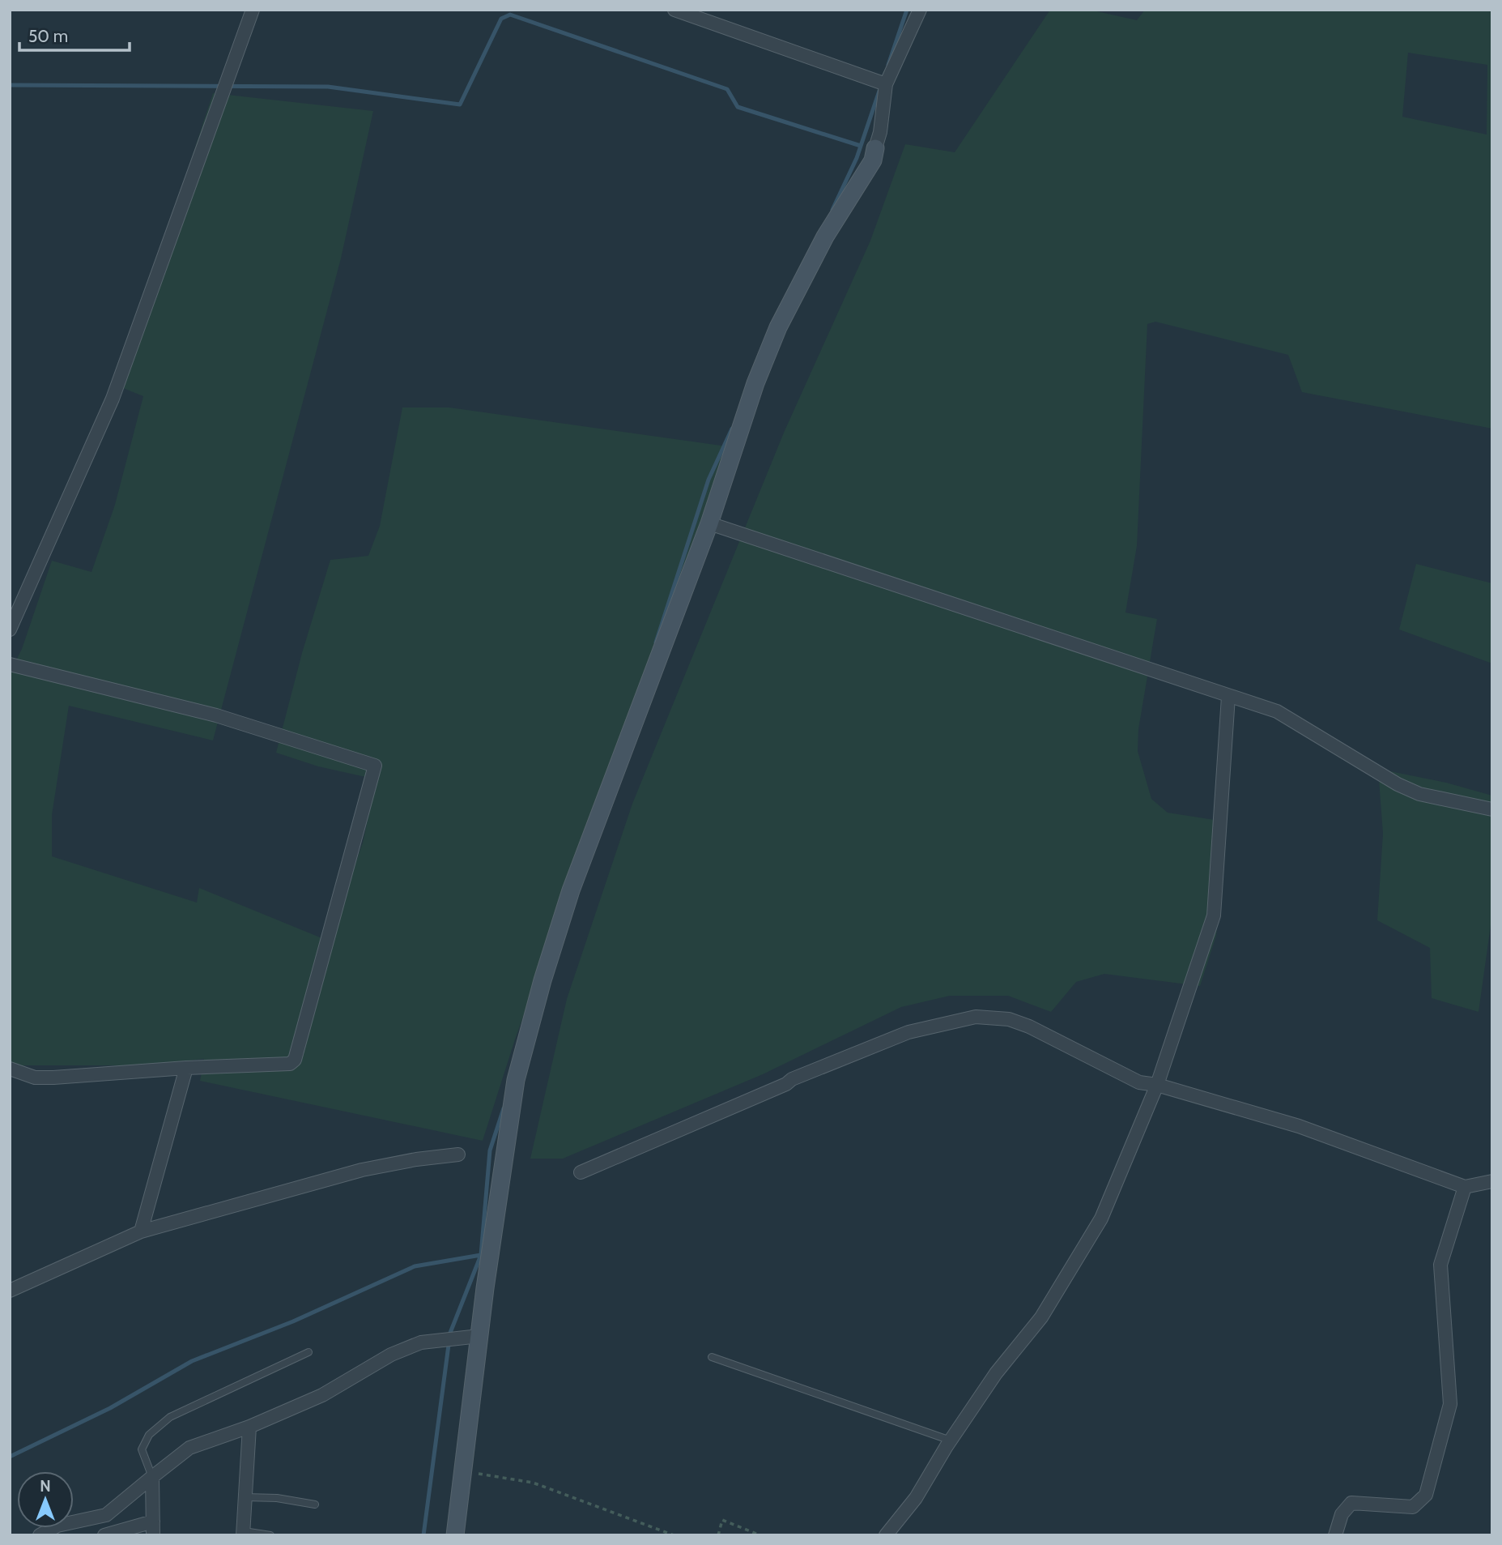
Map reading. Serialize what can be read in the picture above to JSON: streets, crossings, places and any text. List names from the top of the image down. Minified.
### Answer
{"scale_bar":"50 m","north":"top"}
